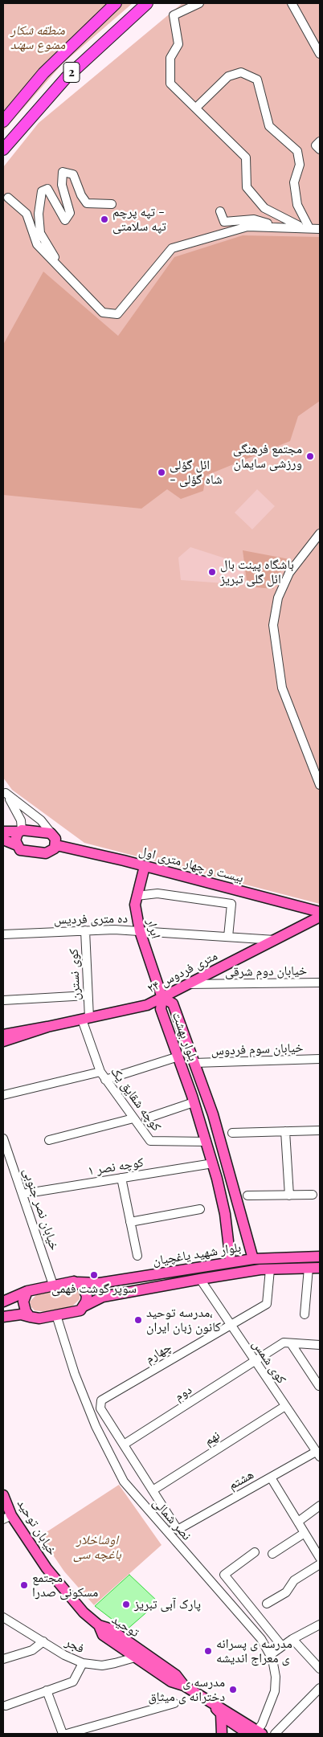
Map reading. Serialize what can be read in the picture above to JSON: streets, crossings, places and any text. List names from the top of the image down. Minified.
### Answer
{"streets":{"highway":["2"],"main road":["بیست و چهار متری اول","ابرار","۲۴ متری فردوس","بلوار بهشت","بلوار شهید یاغچیان","خیابان توحید","توحید"],"street":["ده متری فردیس","خیابان دوم شرقی","کوی نسترن","خیابان سوم فردوس","کوچه شقایق یک","کوچه نصر ۱","خیابان نصر جنوبی","چهارم","کوی شمس","دوم","نهم","هشتم","نصر شمالی","فجر"]},"crossings":[["بیست و چهار متری اول","ابرار"],["ده متری فردیس","ابرار"],["ده متری فردیس","۲۴ متری فردوس"],["ده متری فردیس","کوی نسترن"],["ابرار","۲۴ متری فردوس"],["ابرار","بلوار بهشت"],["خیابان دوم شرقی","۲۴ متری فردوس"],["۲۴ متری فردوس","کوی نسترن"],["۲۴ متری فردوس","بلوار بهشت"],["۲۴ متری فردوس","کوچه شقایق یک"],["کوی نسترن","کوچه شقایق یک"],["بلوار بهشت","خیابان سوم فردوس"],["بلوار بهشت","کوچه شقایق یک"],["بلوار بهشت","کوچه نصر ۱"],["بلوار بهشت","بلوار شهید یاغچیان"],["کوچه نصر ۱","خیابان نصر جنوبی"],["خیابان نصر جنوبی","بلوار شهید یاغچیان"],["بلوار شهید یاغچیان","چهارم"],["بلوار شهید یاغچیان","کوی شمس"],["بلوار شهید یاغچیان","نصر شمالی"],["چهارم","کوی شمس"],["چهارم","دوم"],["کوی شمس","دوم"],["کوی شمس","نهم"],["کوی شمس","هشتم"],["نهم","هشتم"],["نصر شمالی","توحید"],["خیابان توحید","توحید"],["توحید","فجر"]],"parks":["منطقه شکار ممنوع سهند","اوشاخلار باغچه سی"],"places":["تپه پرچم - تپه سلامتی","مجتمع فرهنگی ورزشی سایمان","ائل گؤلی - شاه گؤلی","باشگاه پینت بال ائل گلی تبریز","سوپر گوشت فهمی","مدرسه توحید، کانون زبان ایران","مجتمع مسکونی صدرا","پارک آبی تبریز","مدرسه ی پسرانه ی معراج اندیشه","مدرسه ی دخترانه ی میثاق"]}
